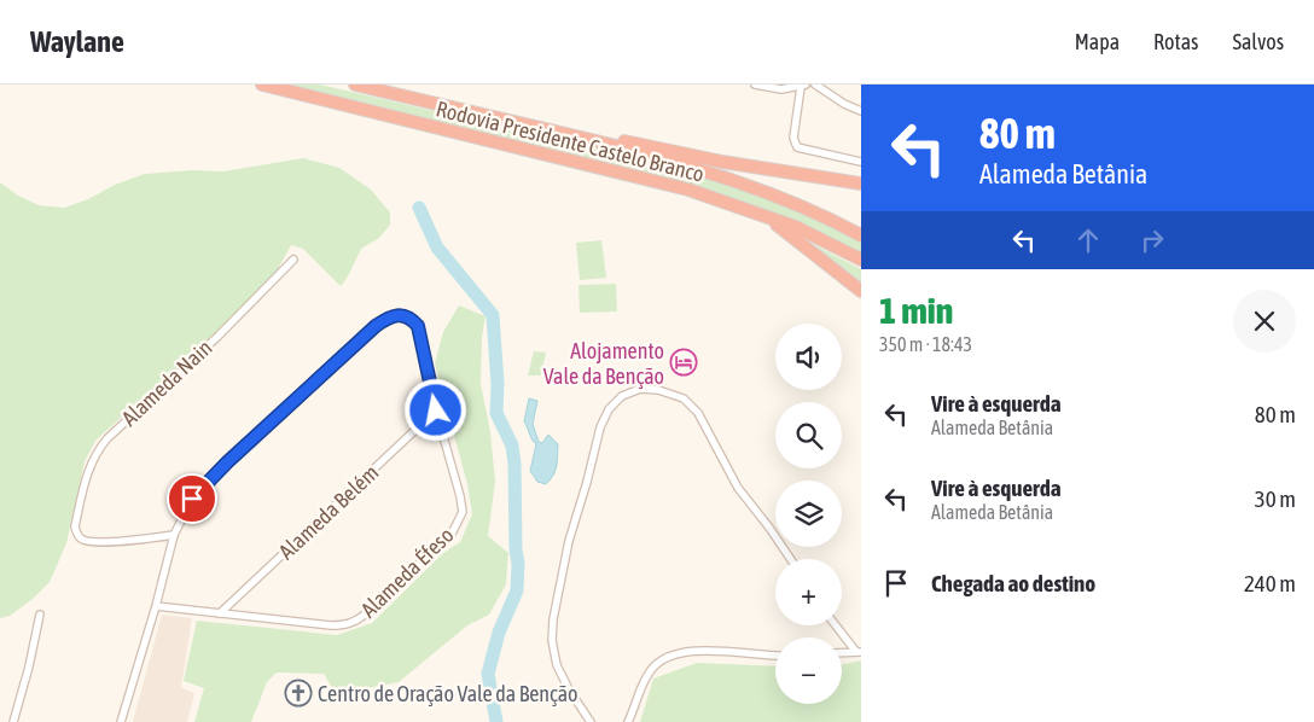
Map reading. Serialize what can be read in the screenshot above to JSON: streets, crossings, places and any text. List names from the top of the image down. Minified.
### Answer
{"streets":{"highway":["Rodovia Presidente Castelo Branco"],"street":["Alameda Nain","Alameda Belém","Alameda Éfeso"]},"crossings":[["Alameda Nain","Alameda Éfeso"],["Alameda Belém","Alameda Éfeso"]],"places":{"hotel":["Alojamento Vale da Benção"],"church":["Centro de Oração Vale da Benção"]},"page":{"header":"Waylane","nav":["Mapa","Rotas","Salvos"],"turn":["80 m","Alameda Betânia"],"heading":["1 min","350 m · 18:43"],"map_buttons":["+","−"],"list":[{"name":"Vire à esquerda","note":"Alameda Betânia","value":"80 m"},{"name":"Vire à esquerda","note":"Alameda Betânia","value":"30 m"},{"name":"Chegada ao destino","value":"240 m"}]}}
